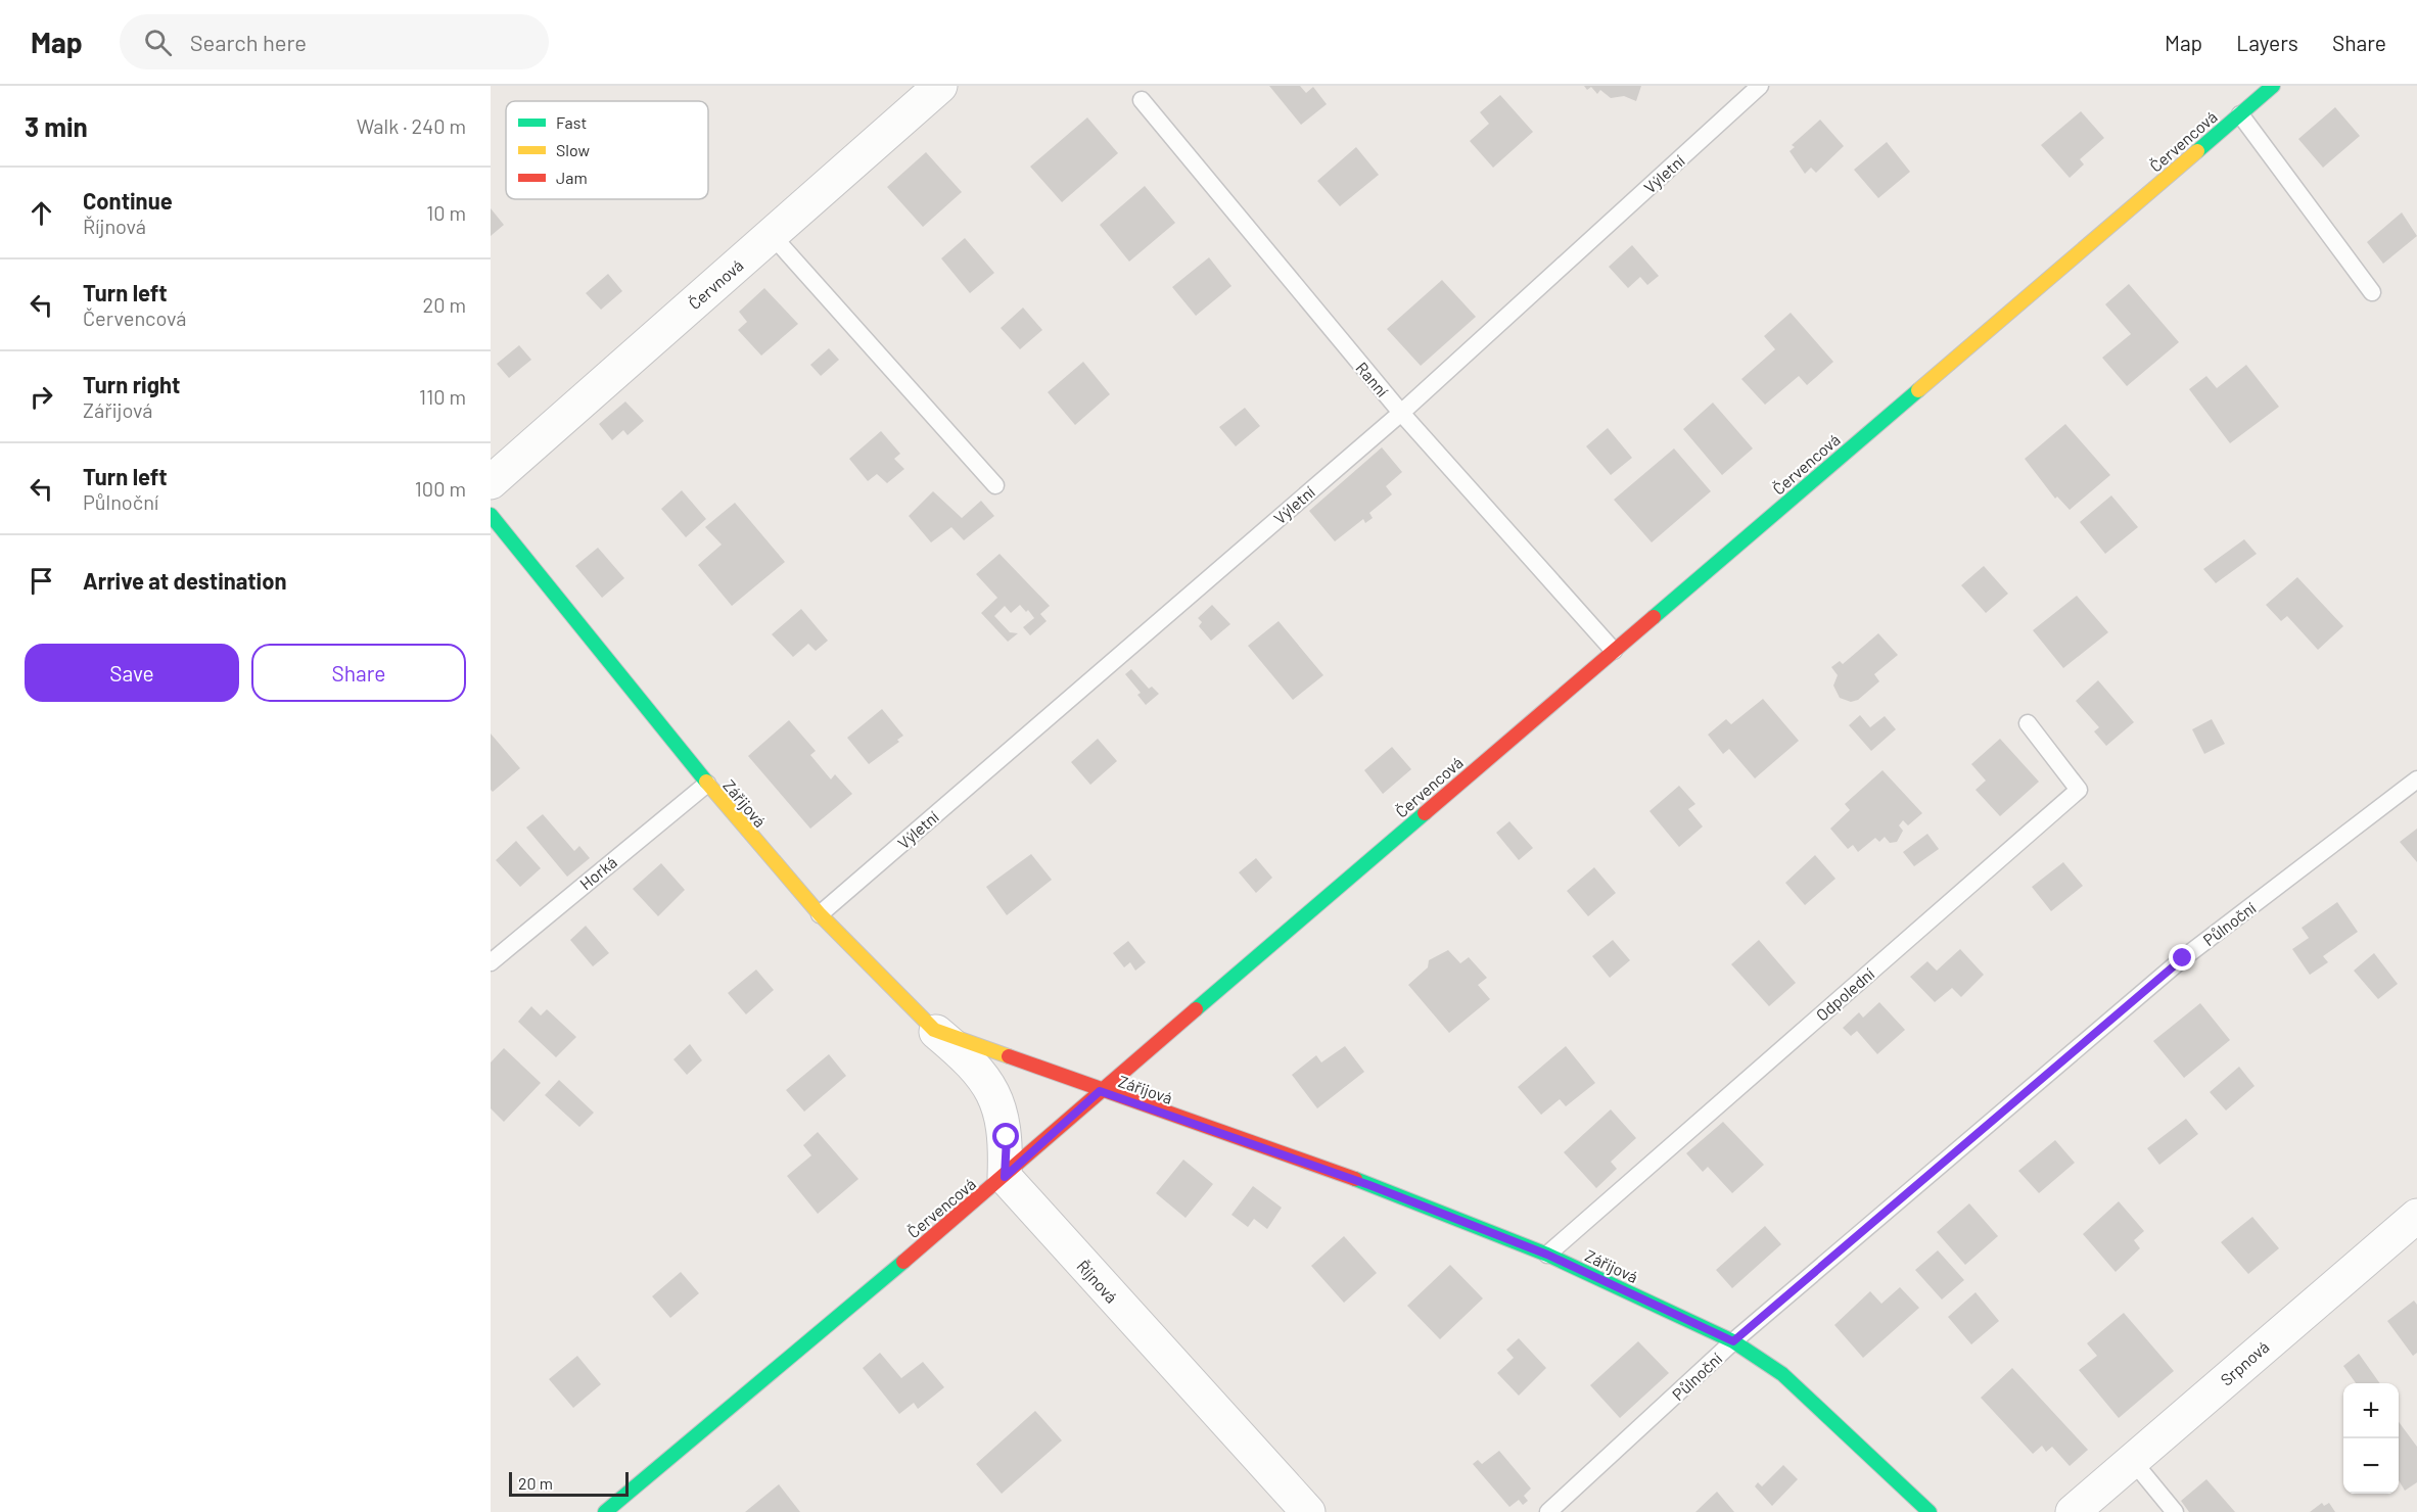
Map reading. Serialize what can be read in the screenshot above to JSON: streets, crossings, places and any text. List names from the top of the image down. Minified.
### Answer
{"streets":{"street":["Červencová","Červnová","Zářijová","Říjnová","Srpnová"],"lane":["Výletní","Ranní","Horká","Půlnoční","Odpolední"]},"crossings":[["Červencová","Ranní"],["Červencová","Zářijová"],["Červencová","Říjnová"],["Výletní","Ranní"],["Výletní","Zářijová"],["Zářijová","Horká"],["Zářijová","Půlnoční"],["Zářijová","Odpolední"]],"legend":["Fast","Slow","Jam"],"scale_bar":"20 m","page":{"header":"Map","search":"Search here","nav":["Map","Layers","Share"],"heading":["3 min","Walk · 240 m"],"list":[["Continue","Říjnová","10 m"],["Turn left","Červencová","20 m"],["Turn right","Zářijová","110 m"],["Turn left","Půlnoční","100 m"],"Arrive at destination"],"buttons":["Save","Share"],"map_buttons":["+","−"],"scale":"20 m"}}
